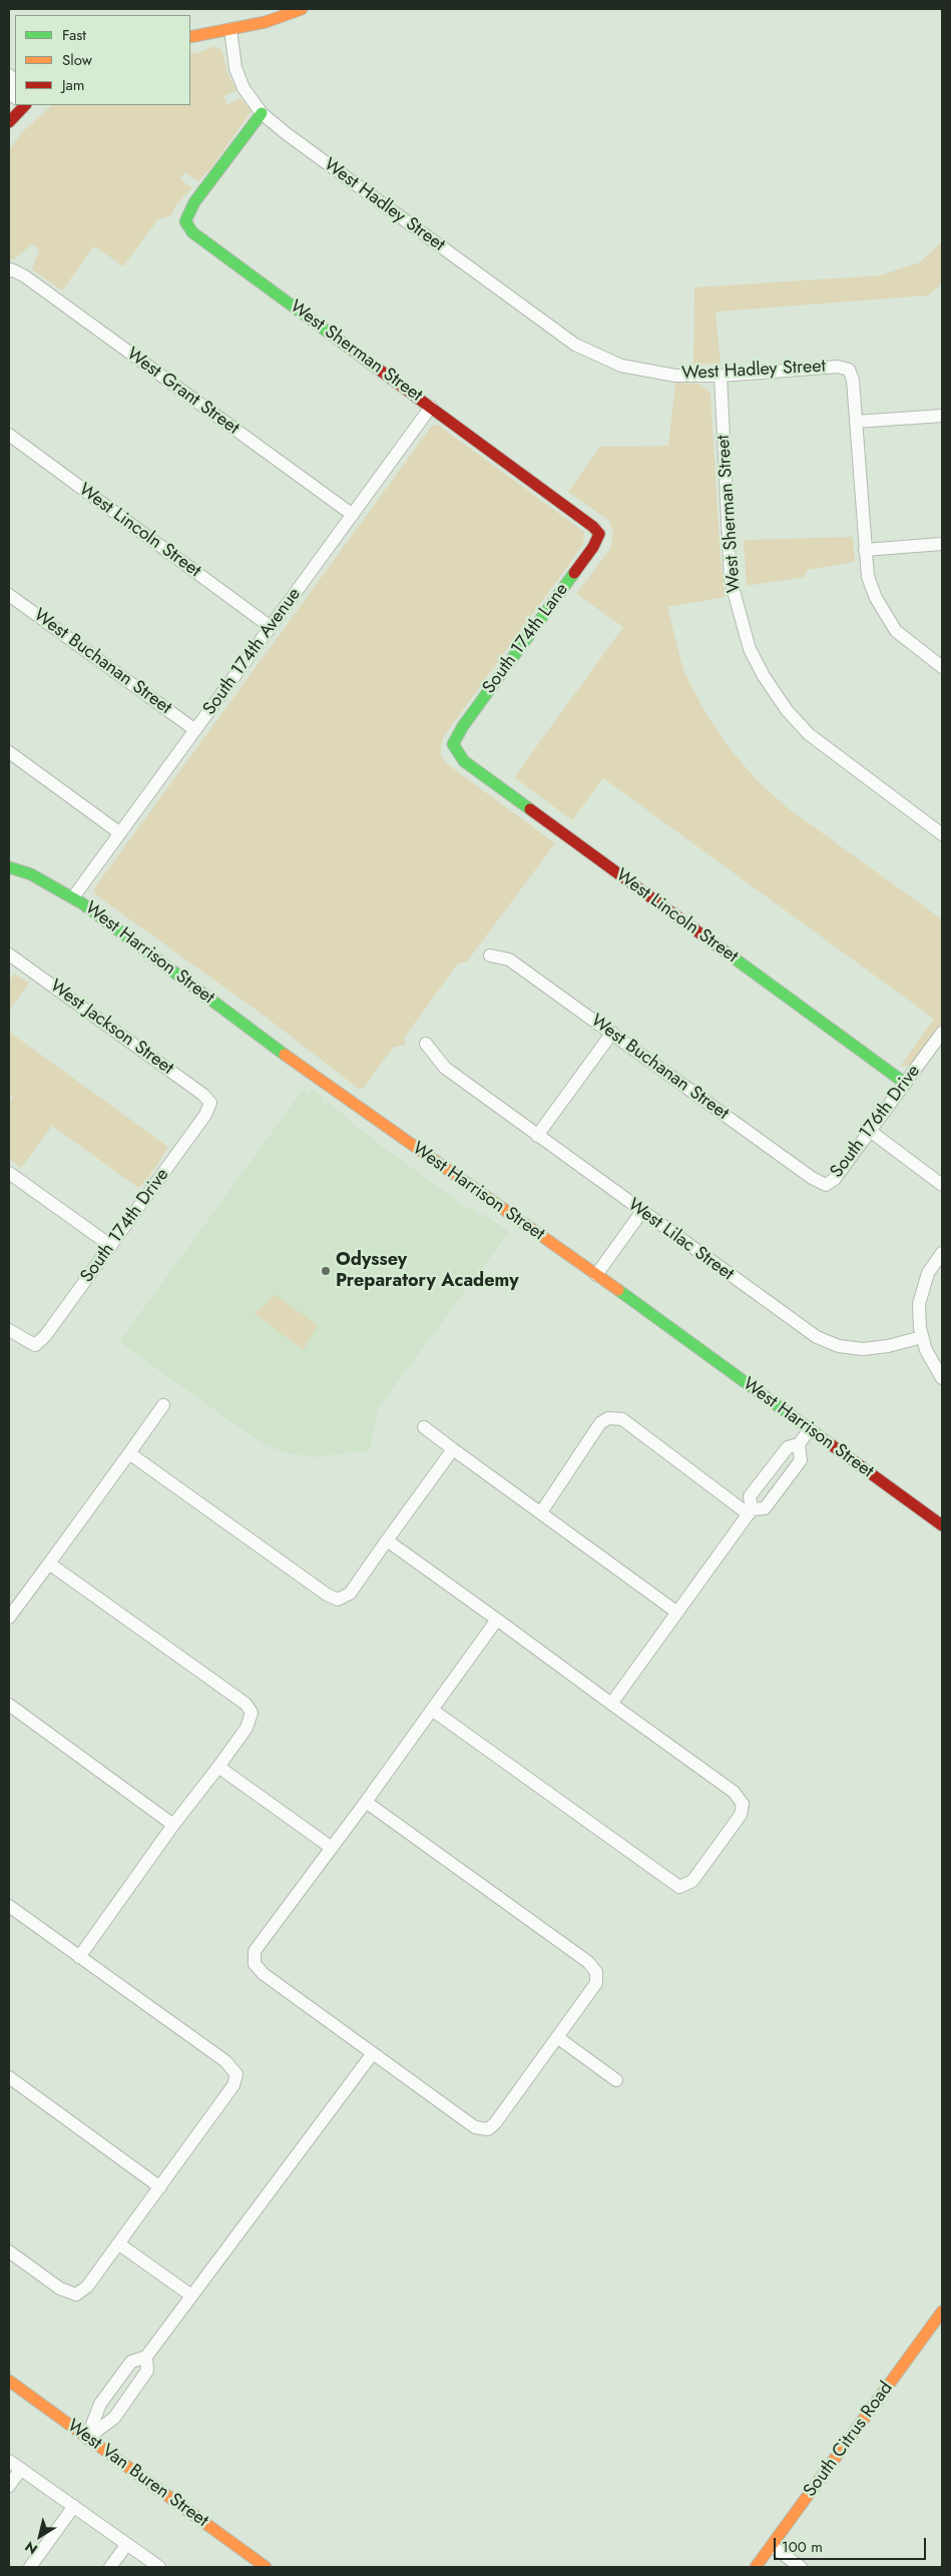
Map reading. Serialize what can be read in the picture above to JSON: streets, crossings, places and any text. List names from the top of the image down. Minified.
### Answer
{"streets":{"street":["West Hadley Street","West Sherman Street","West Grant Street","West Lincoln Street","South 174th Lane","South 174th Avenue","West Buchanan Street","West Harrison Street","West Jackson Street","South 176th Drive","South 174th Drive","West Lilac Street","South Citrus Road","West Van Buren Street"]},"crossings":[["West Hadley Street","West Sherman Street"],["West Sherman Street","South 174th Lane"],["West Sherman Street","South 174th Avenue"],["West Grant Street","South 174th Avenue"],["West Lincoln Street","South 174th Lane"],["West Lincoln Street","South 174th Avenue"],["West Lincoln Street","South 176th Drive"],["South 174th Avenue","West Buchanan Street"],["South 174th Avenue","West Harrison Street"],["West Buchanan Street","South 176th Drive"],["West Jackson Street","South 174th Drive"]],"places":["Odyssey Preparatory Academy"],"legend":["Fast","Slow","Jam"],"scale_bar":"100 m","north":"bottom left"}
